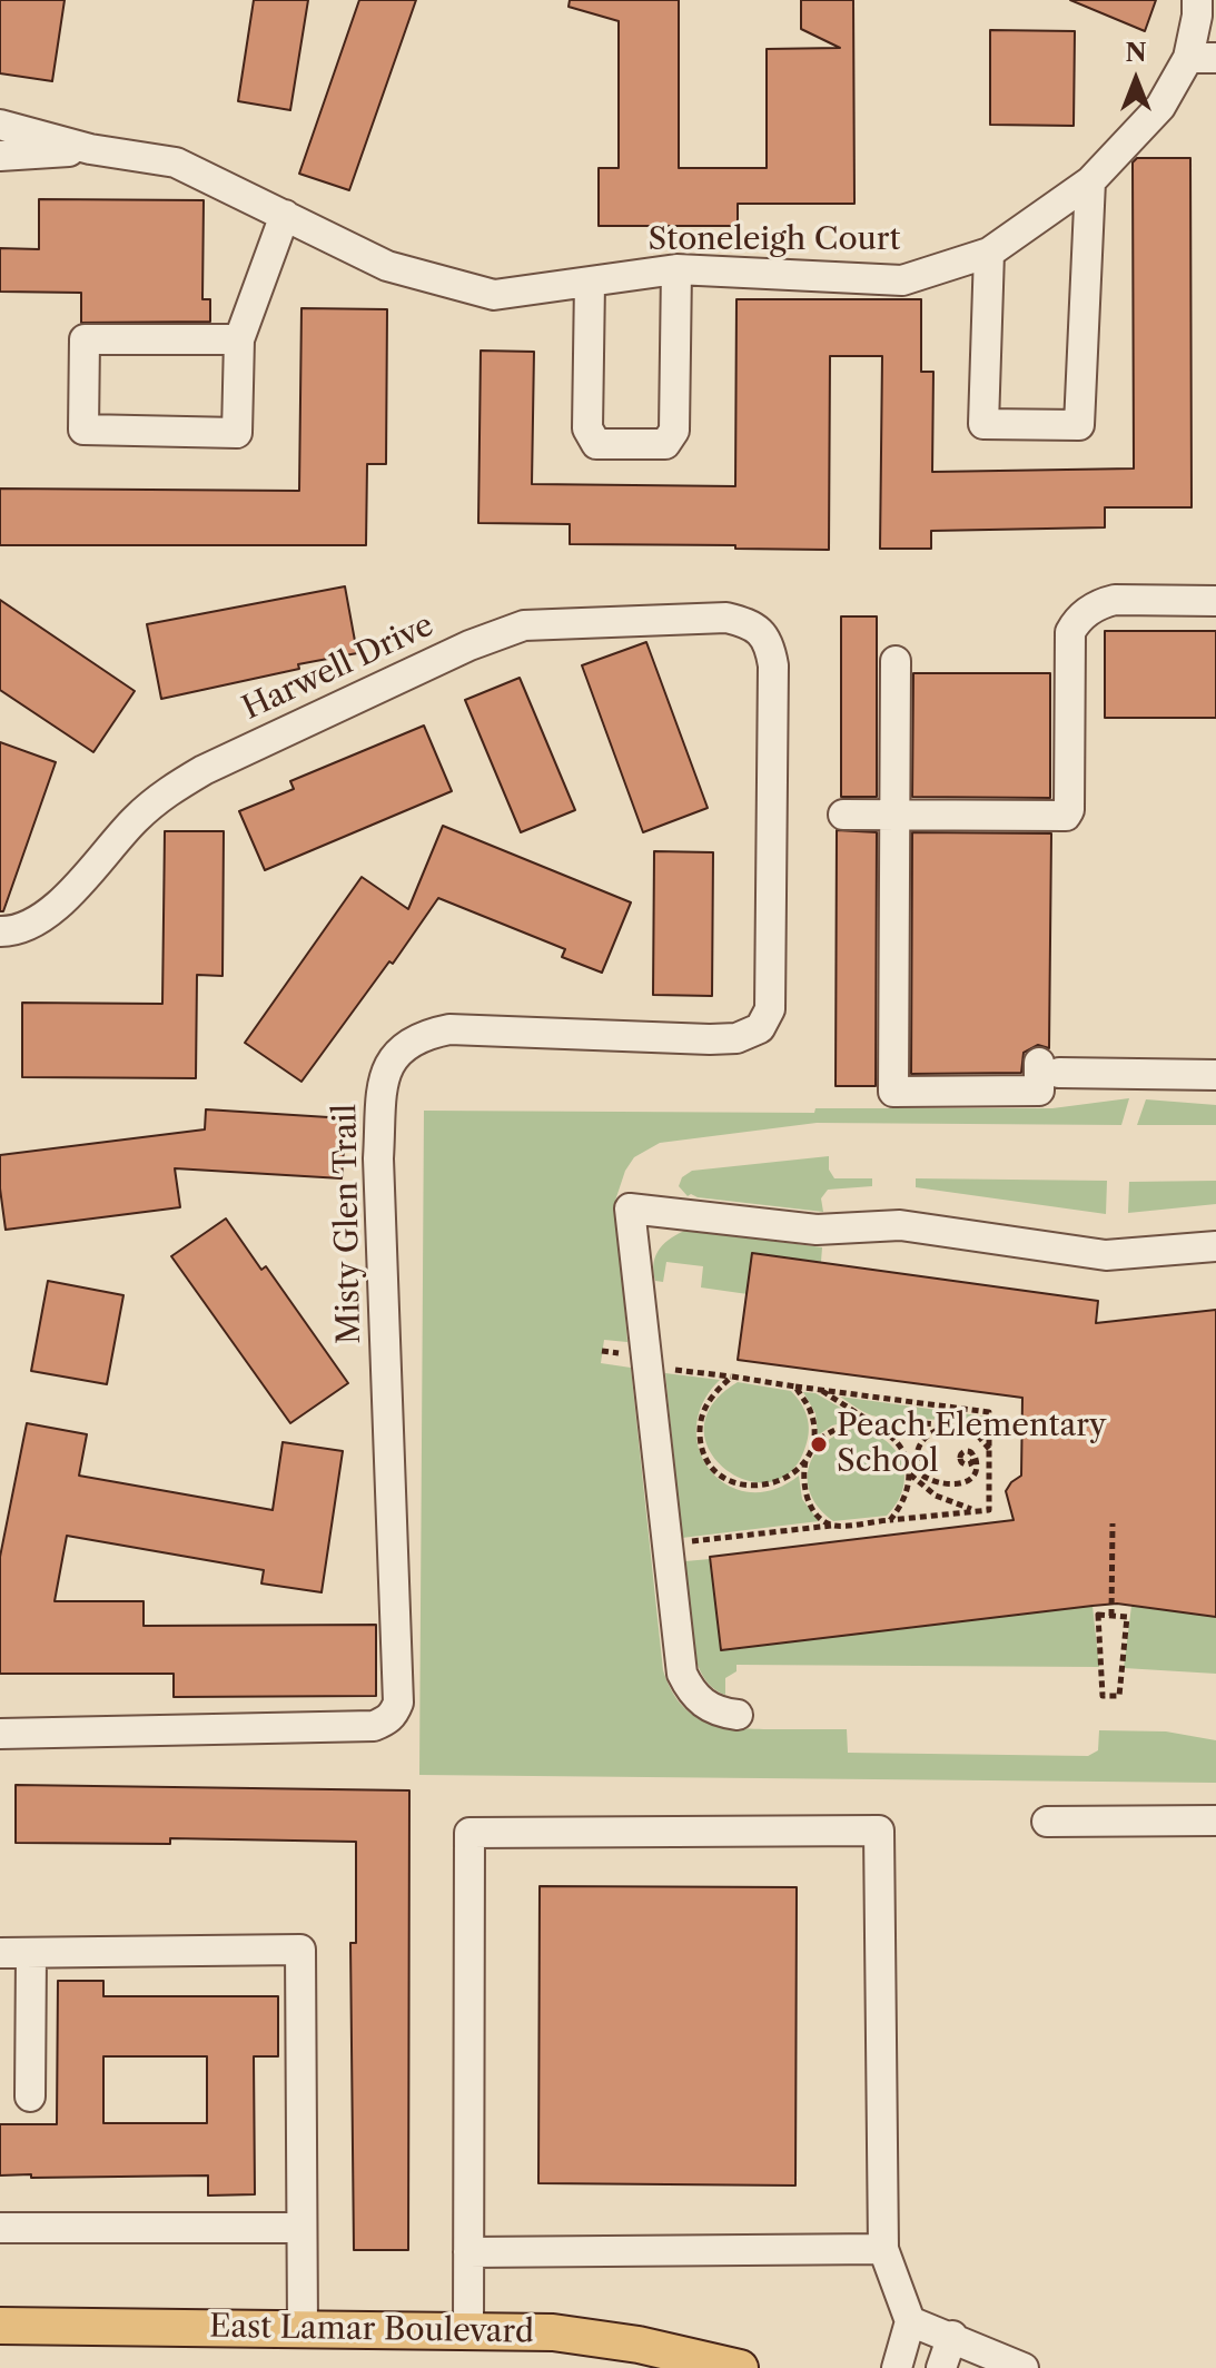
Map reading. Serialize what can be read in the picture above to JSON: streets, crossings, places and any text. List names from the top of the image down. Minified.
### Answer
{"streets":{"main road":["East Lamar Boulevard"],"street":["Stoneleigh Court","Harwell Drive","Misty Glen Trail"]},"crossings":[["Harwell Drive","Misty Glen Trail"]],"places":["Peach Elementary School"],"north":"top"}
